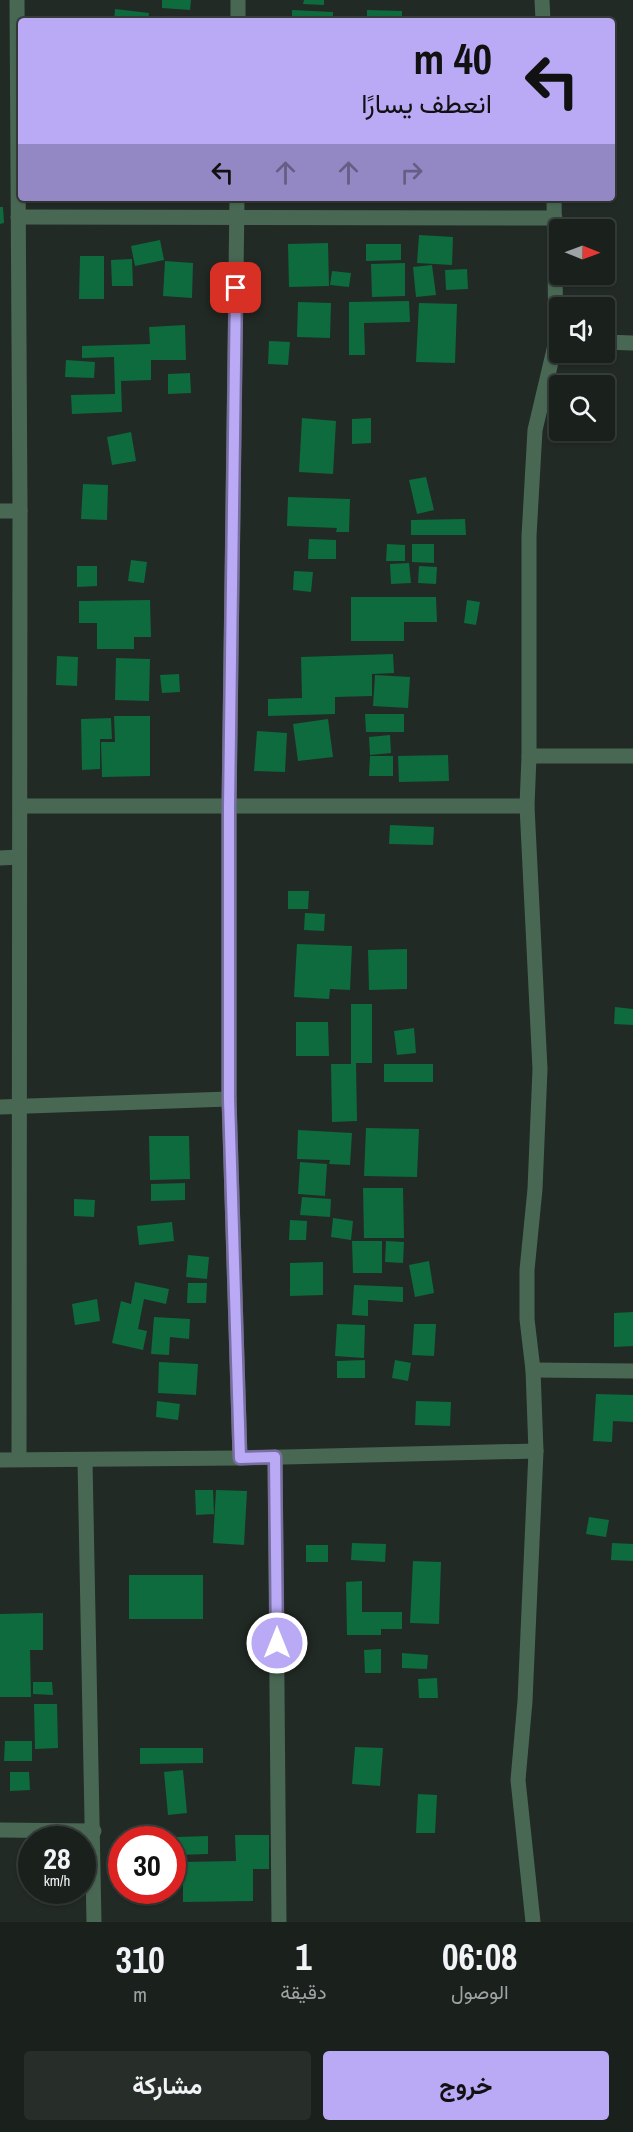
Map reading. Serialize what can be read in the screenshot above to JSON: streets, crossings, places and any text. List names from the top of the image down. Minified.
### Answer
{"north":"right","page":{"turn":["40 m","انعطف يسارًا"],"speed":"28 km/h","limit":"30","eta":["06:08","الوصول","1","دقيقة","310","m"],"buttons":["خروج","مشاركة"]}}
